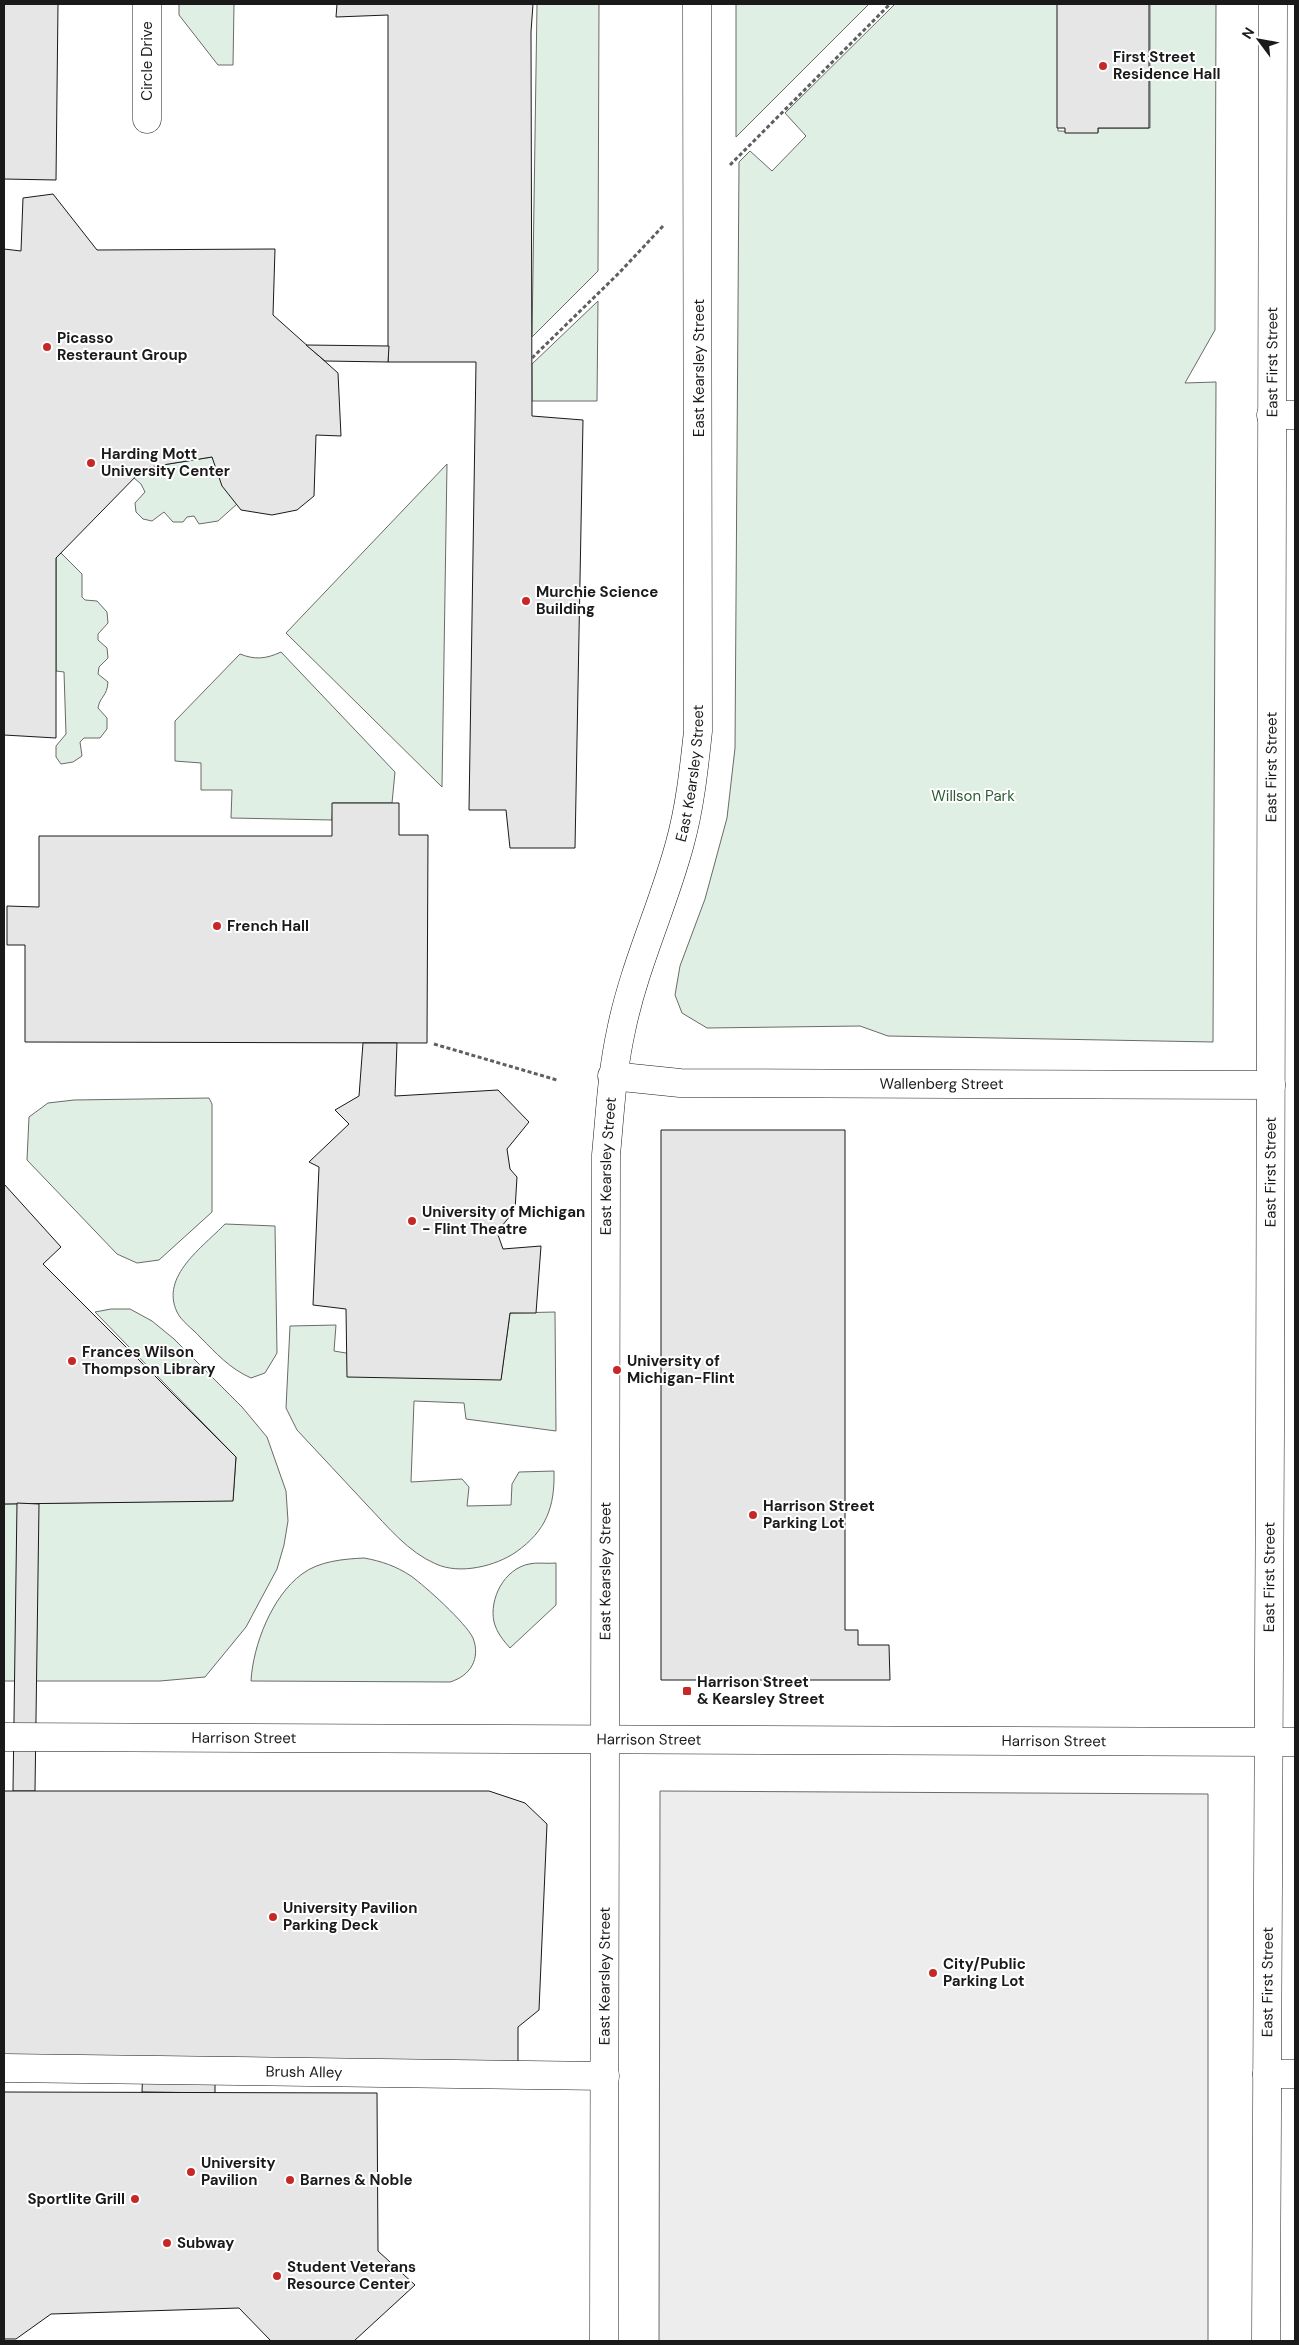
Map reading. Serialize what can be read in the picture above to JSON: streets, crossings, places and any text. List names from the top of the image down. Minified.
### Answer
{"streets":{"street":["Circle Drive","East First Street","East Kearsley Street","Wallenberg Street","Harrison Street","Brush Alley"]},"crossings":[["East First Street","Wallenberg Street"],["East First Street","Harrison Street"],["East Kearsley Street","Wallenberg Street"],["East Kearsley Street","Harrison Street"],["East Kearsley Street","Brush Alley"]],"parks":["Willson Park"],"places":{"other":["First Street Residence Hall","Picasso Resteraunt Group","Harding Mott University Center","Murchie Science Building","French Hall","University of Michigan - Flint Theatre","Frances Wilson Thompson Library","University of Michigan-Flint","Harrison Street Parking Lot","University Pavilion Parking Deck","City/Public Parking Lot","University Pavilion","Barnes & Noble","Sportlite Grill","Subway","Student Veterans Resource Center"],"transit":["Harrison Street & Kearsley Street"]},"north":"top left"}
